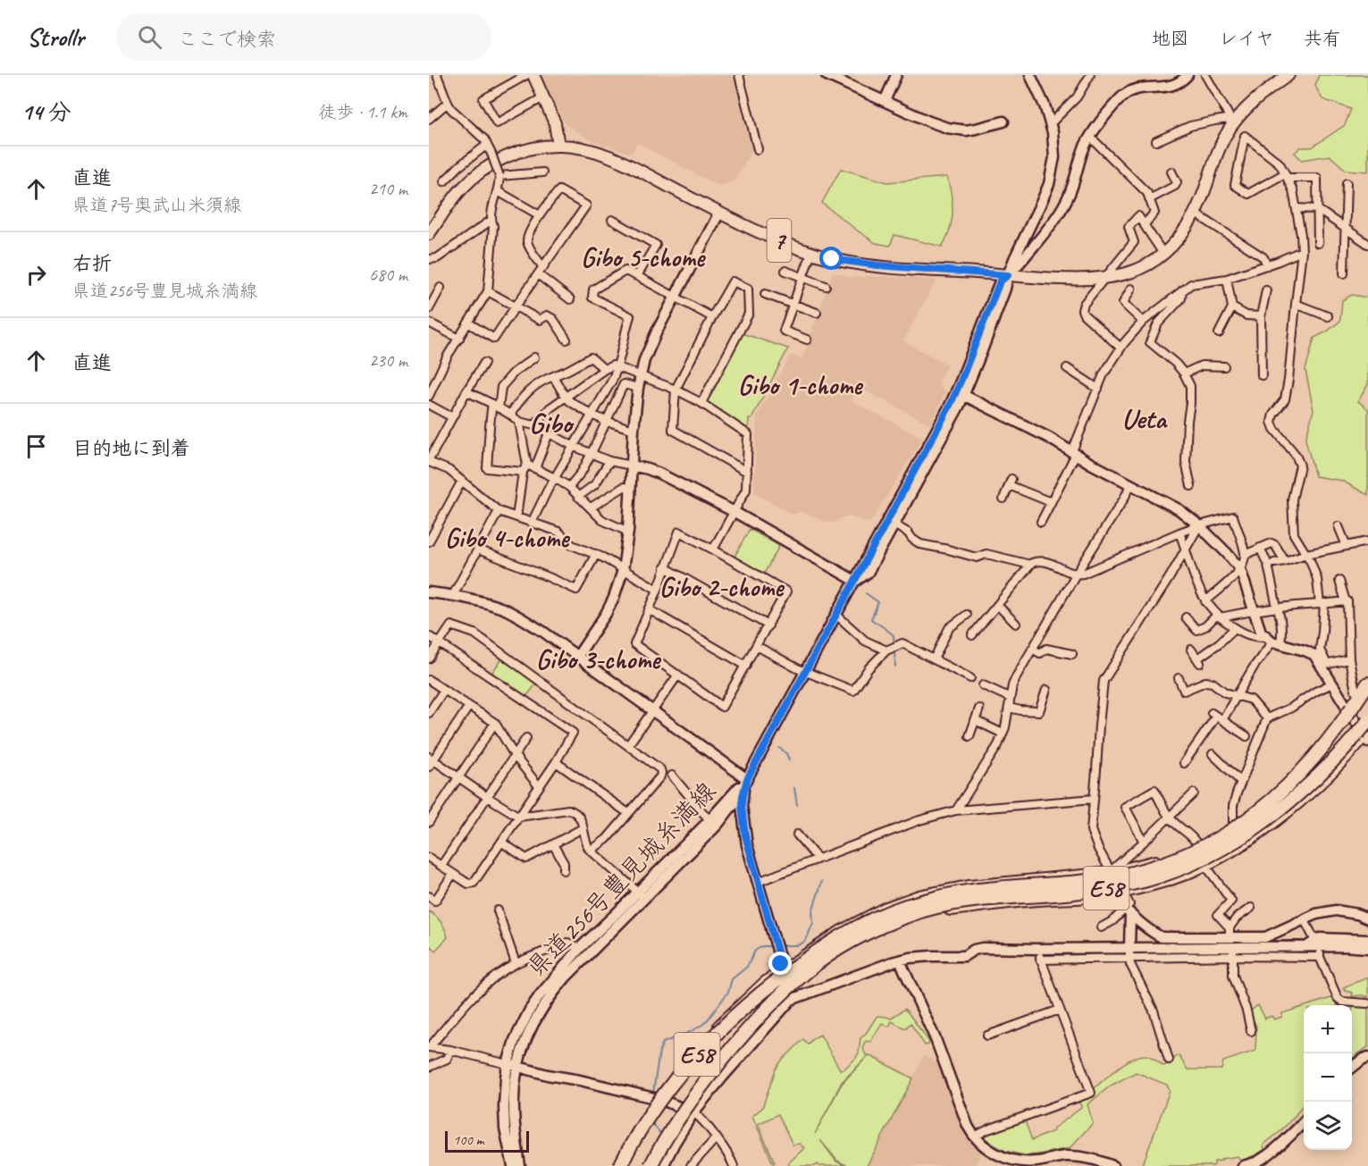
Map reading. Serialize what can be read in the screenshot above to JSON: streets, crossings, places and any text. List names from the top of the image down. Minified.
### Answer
{"streets":{"highway":["E58"],"main road":["7"],"street":["県道256号豊見城糸満線"]},"crossings":[["7","県道256号豊見城糸満線"]],"districts":["Gibo 5-chome","Gibo 1-chome","Ueta","Gibo","Gibo 4-chome","Gibo 2-chome","Gibo 3-chome"],"scale_bar":"100 m","page":{"header":"Strollr","search":"ここで検索","nav":["地図","レイヤ","共有"],"heading":["14 分","徒歩 · 1.1 km"],"list":[["直進","県道7号奥武山米須線","210 m"],["右折","県道256号豊見城糸満線","680 m"],["直進","230 m"],"目的地に到着"],"map_buttons":["+","−"],"scale":"100 m"}}
